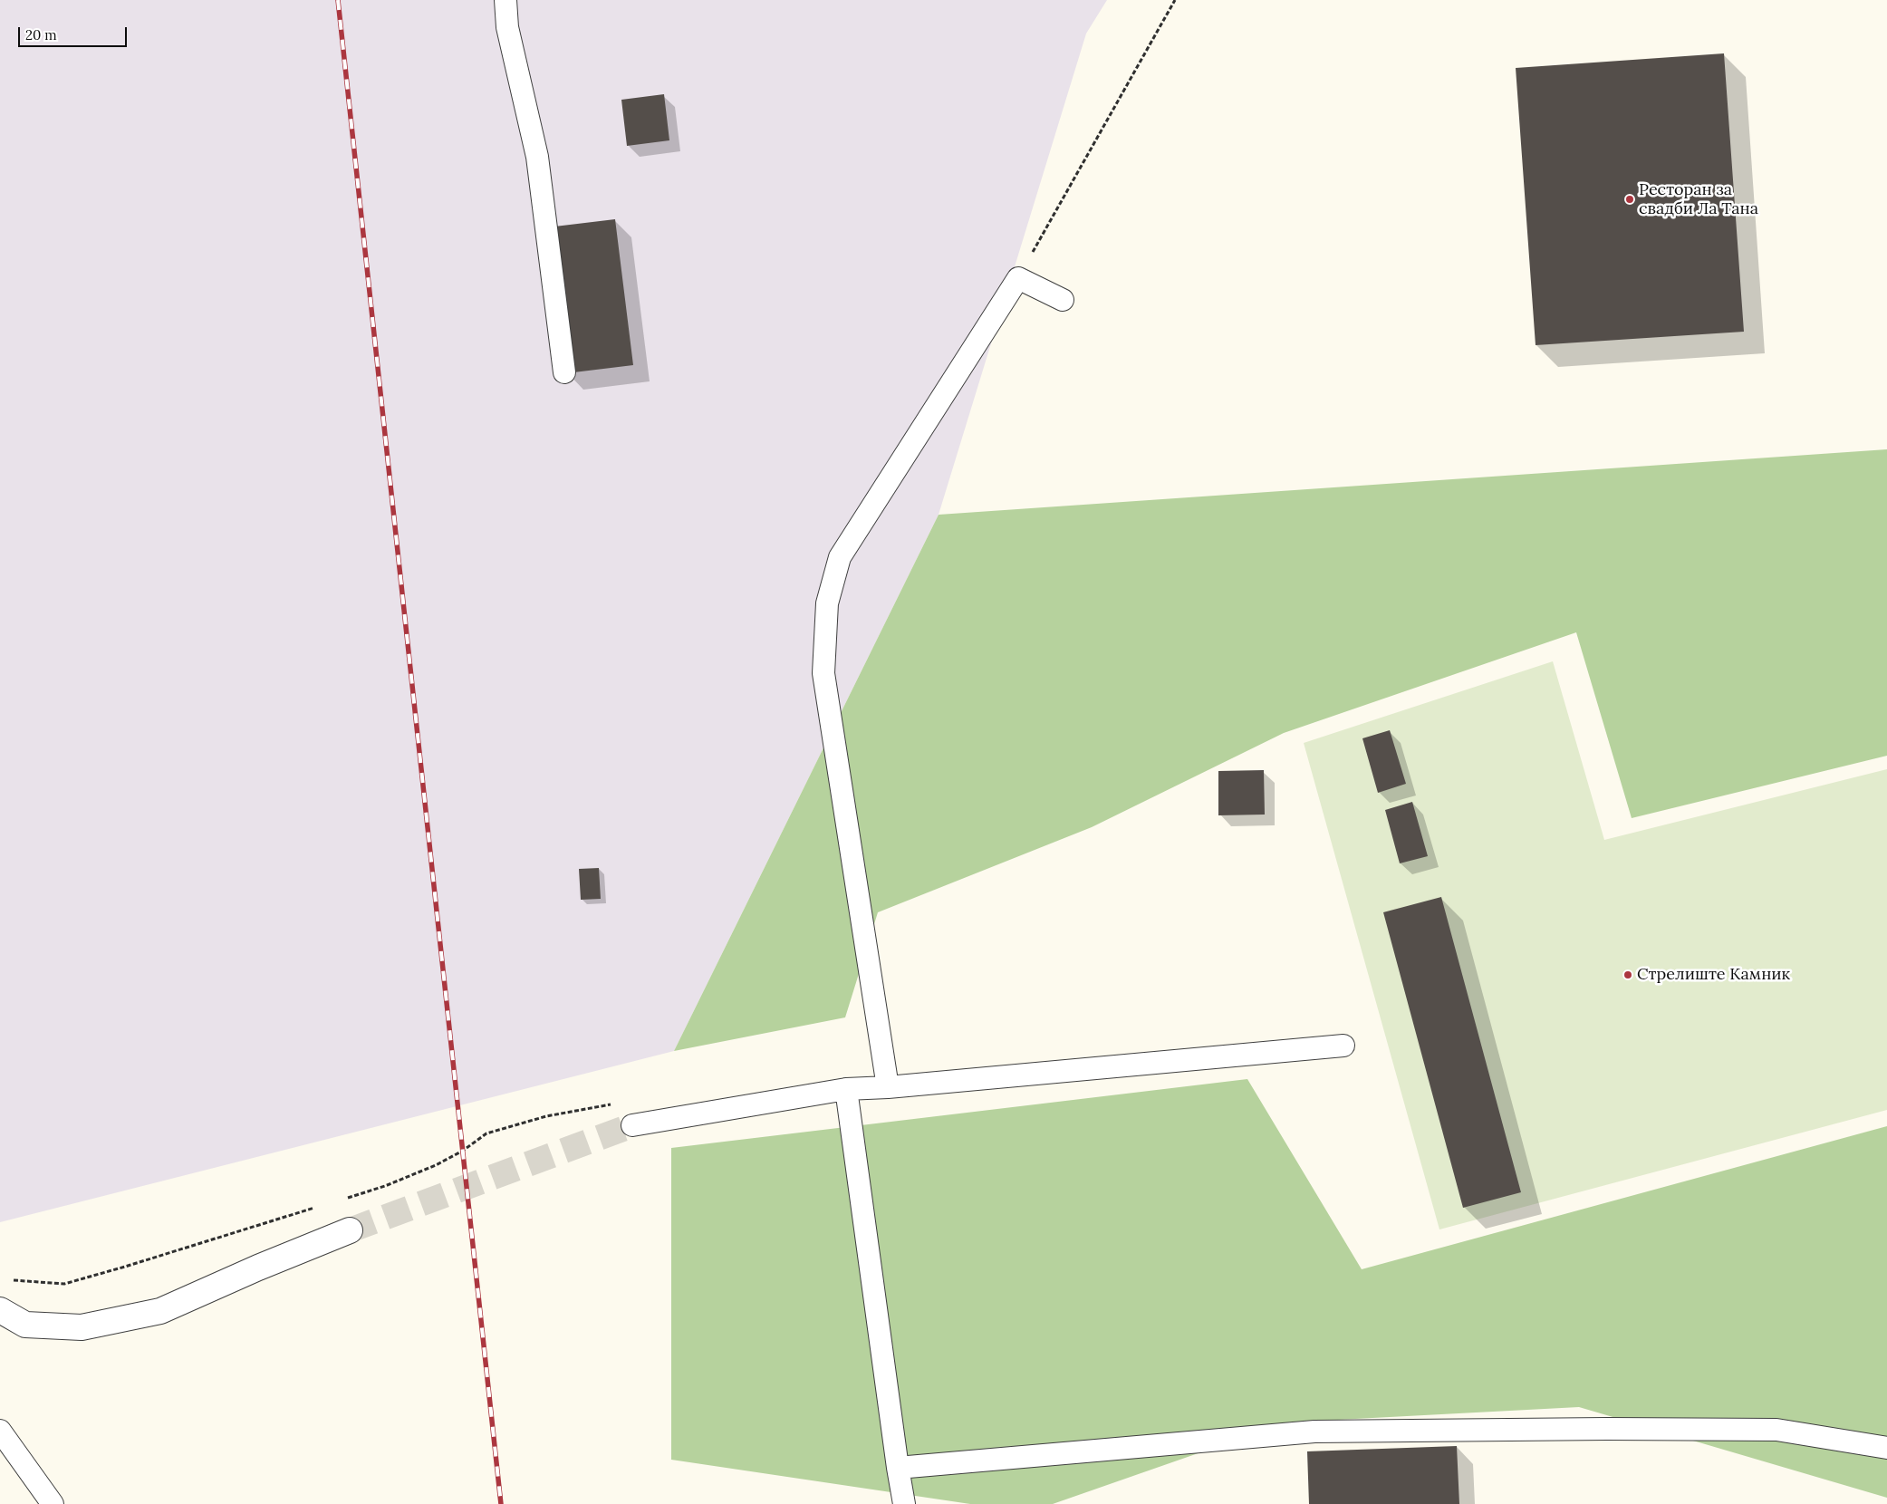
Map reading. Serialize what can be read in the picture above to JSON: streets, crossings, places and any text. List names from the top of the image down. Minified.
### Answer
{"places":["Ресторан за свадби Ла Тана","Стрелиште Камник"],"scale_bar":"20 m"}
